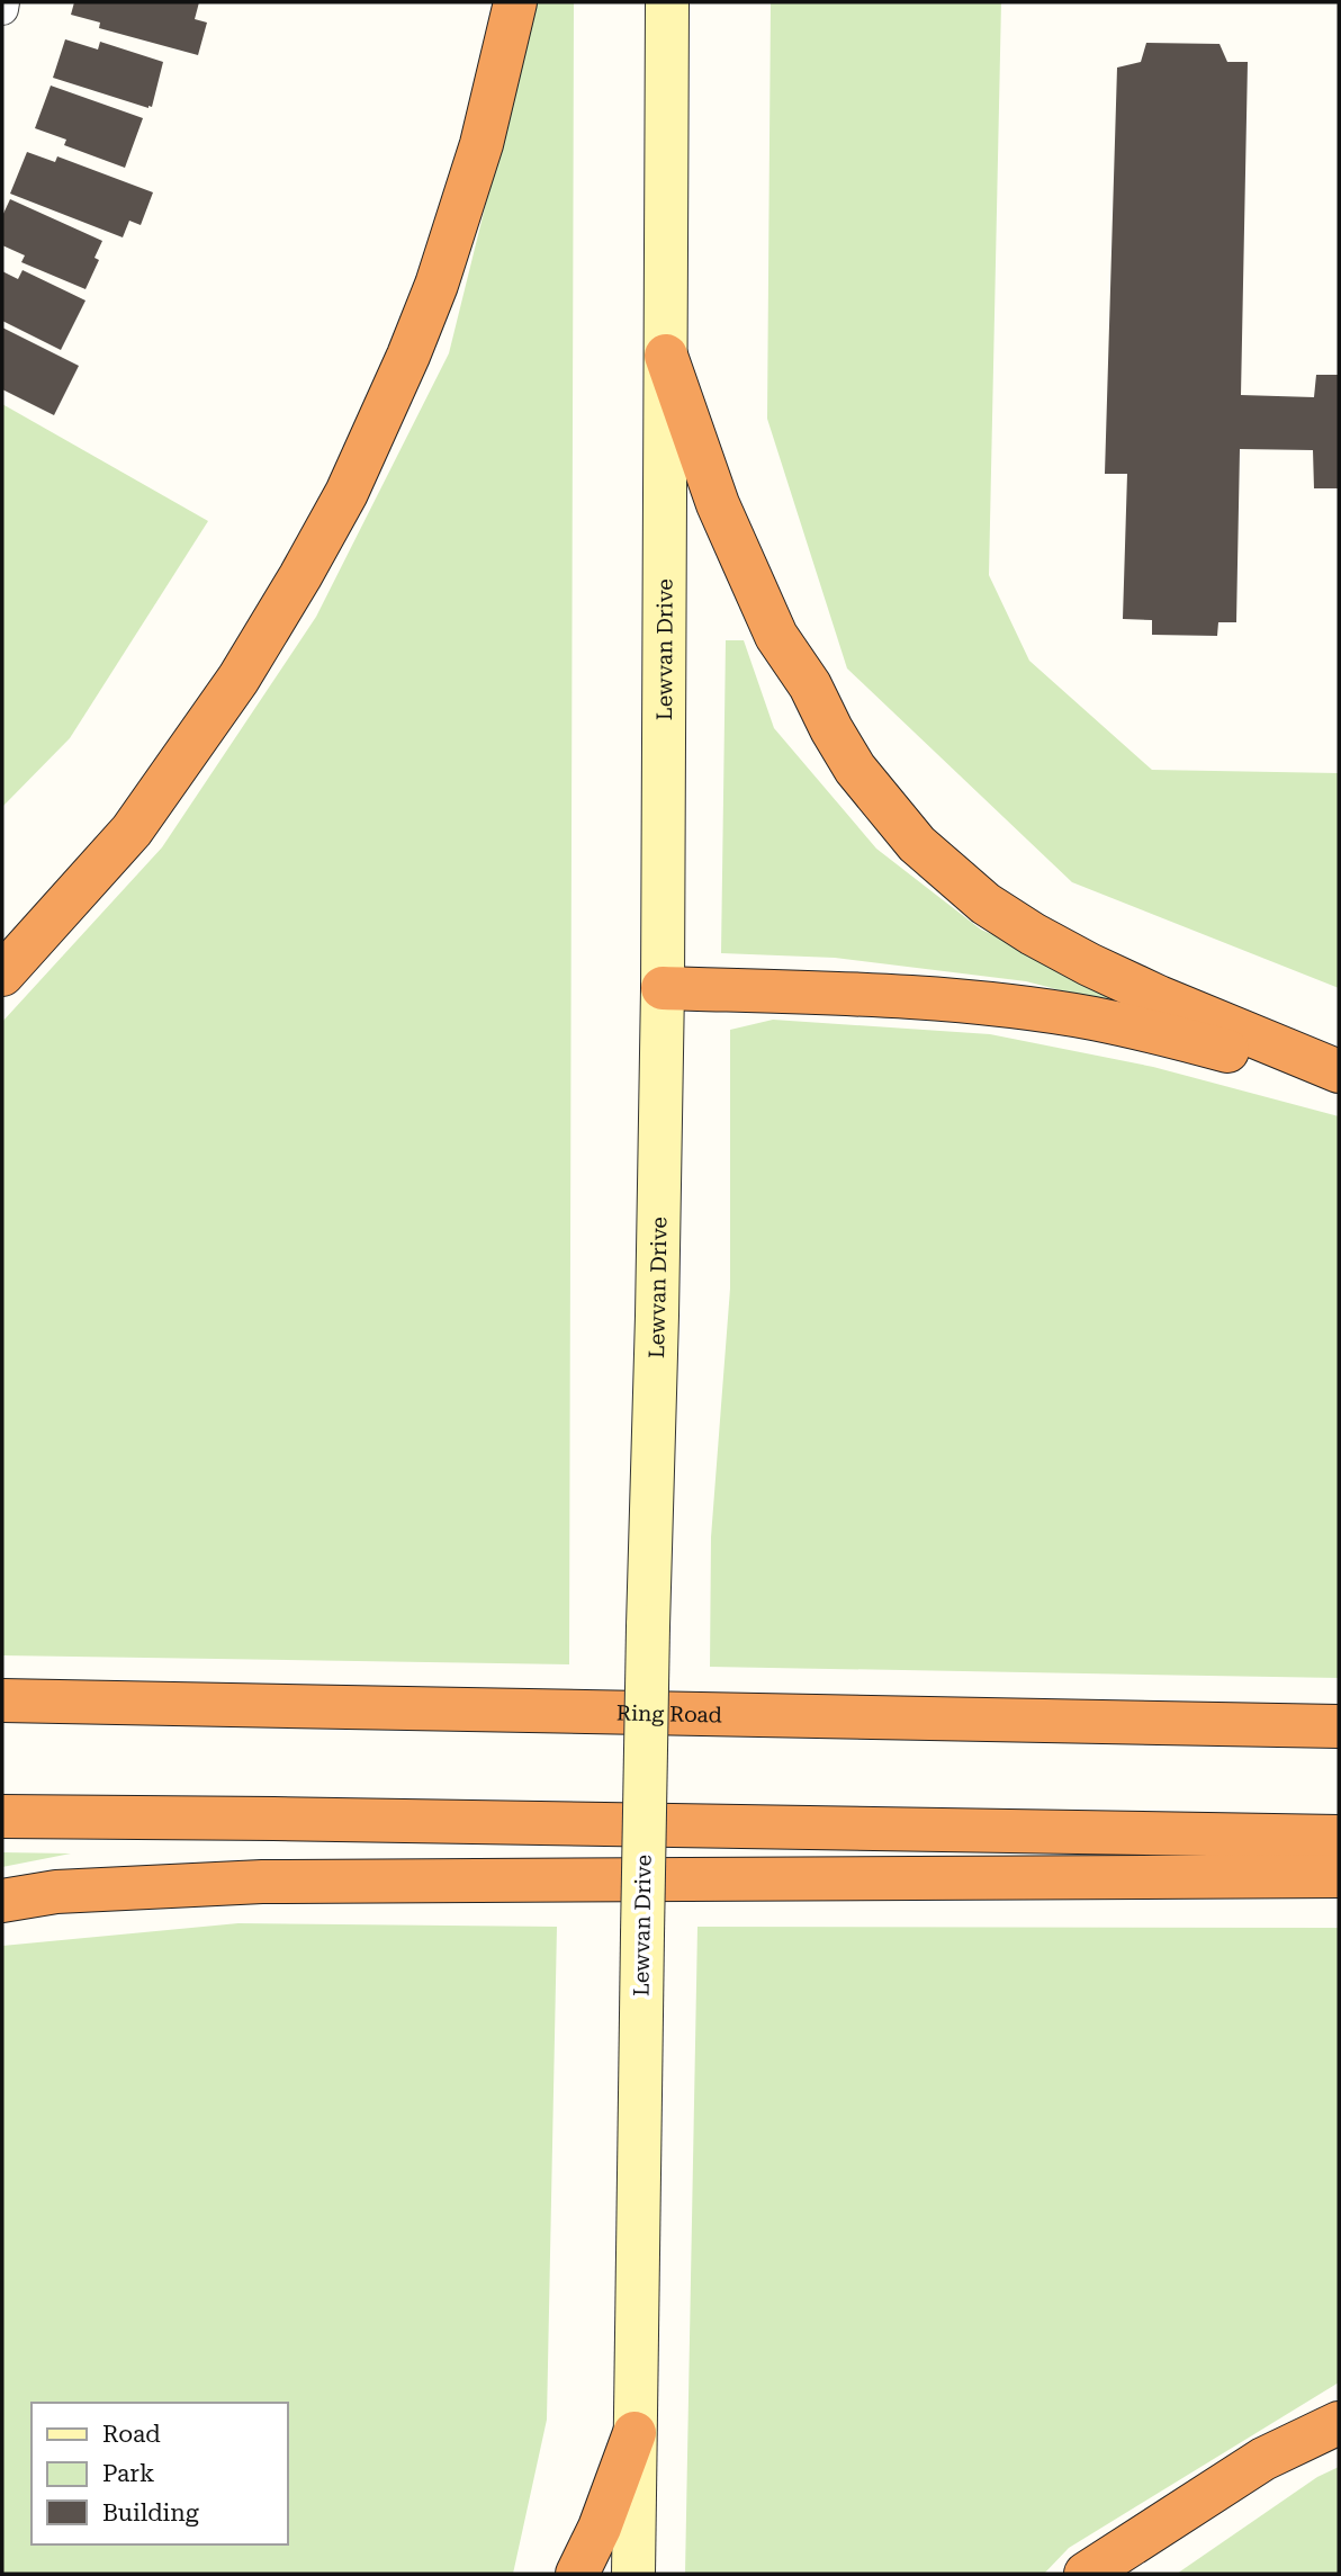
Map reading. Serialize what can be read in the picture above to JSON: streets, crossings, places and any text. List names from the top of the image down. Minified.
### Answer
{"streets":{"highway":["Ring Road"],"main road":["Lewvan Drive"]},"legend":["Road","Park","Building"]}
